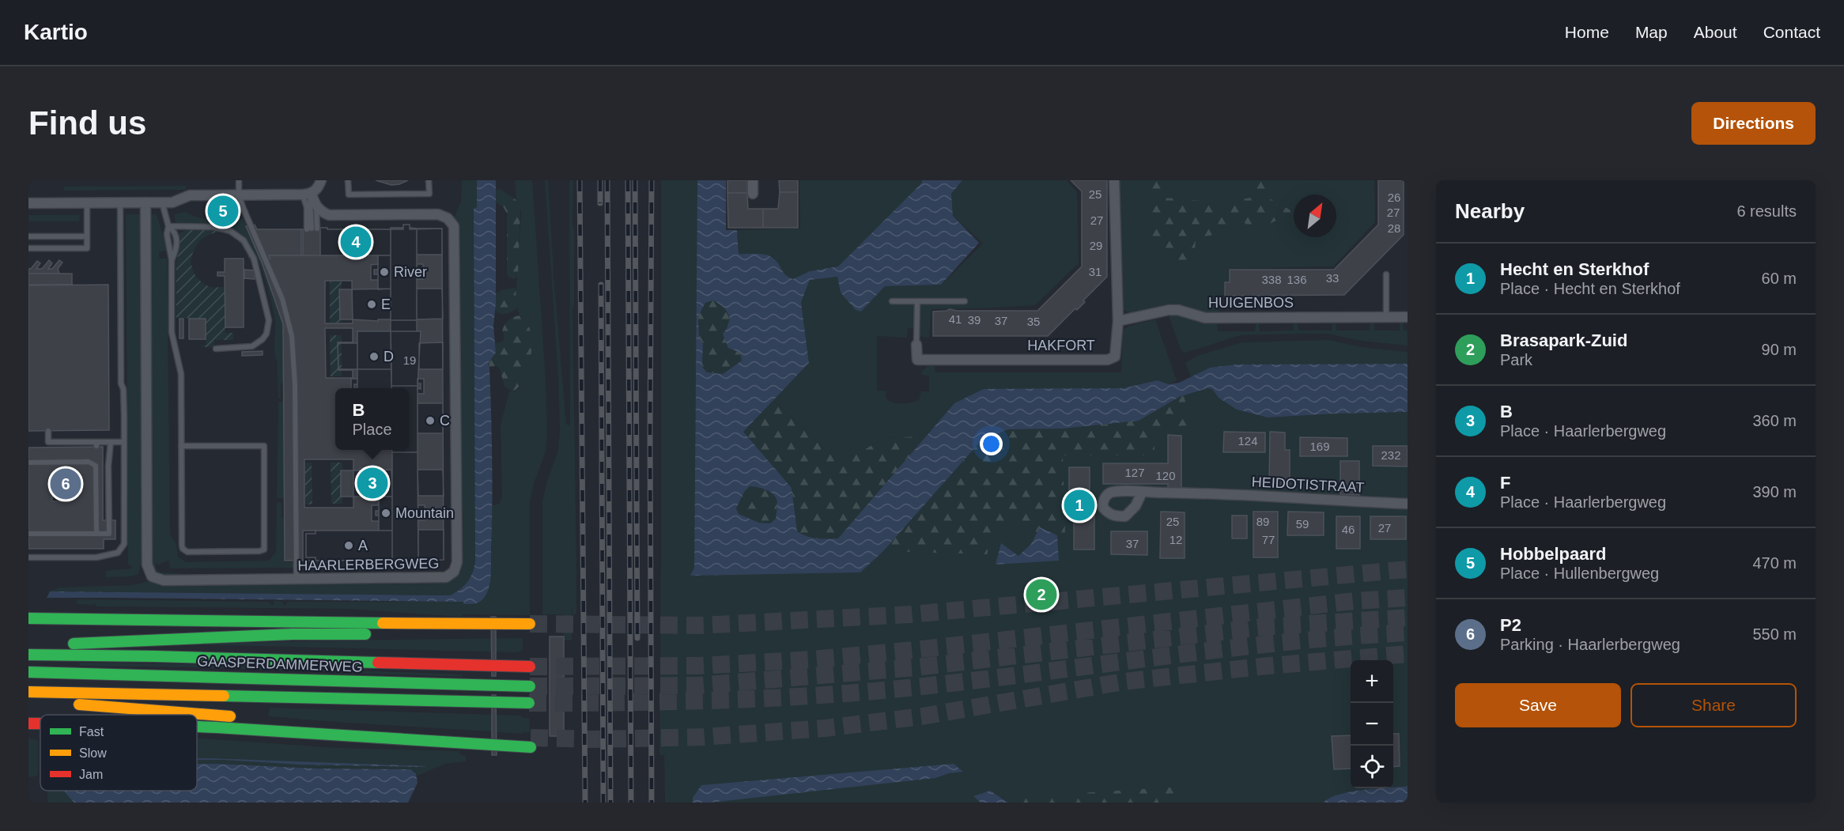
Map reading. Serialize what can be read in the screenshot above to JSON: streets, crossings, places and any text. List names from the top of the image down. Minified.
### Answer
{"streets":{"highway":["GAASPERDAMMERWEG"],"street":["HUIGENBOS","HAKFORT","HEIDOTISTRAAT","HAARLERBERGWEG"]},"crossings":[["HUIGENBOS","HAKFORT"]],"places":["River","E","D","C","Mountain","A"],"house_numbers":["25","26","27","27","28","29","31","33","338","136","41","39","37","35","19","124","169","232","127","120","25","89","59","27","46","12","77","37"],"legend":["Fast","Slow","Jam"],"north":"top right","page":{"header":"Kartio","nav":["Home","Map","About","Contact"],"buttons":["Directions",["Save","Share"]],"title":"Find us","heading":["Nearby","6 results"],"pins":["5","4","3","6","1","2"],"list":[{"mark":"1","name":"Hecht en Sterkhof","note":"Place · Hecht en Sterkhof","value":"60 m"},{"mark":"2","name":"Brasapark-Zuid","note":"Park","value":"90 m"},{"mark":"3","name":"B","note":"Place · Haarlerbergweg","value":"360 m"},{"mark":"4","name":"F","note":"Place · Haarlerbergweg","value":"390 m"},{"mark":"5","name":"Hobbelpaard","note":"Place · Hullenbergweg","value":"470 m"},{"mark":"6","name":"P2","note":"Parking · Haarlerbergweg","value":"550 m"}],"popup":["B","Place"],"map_buttons":["+","−"]}}
